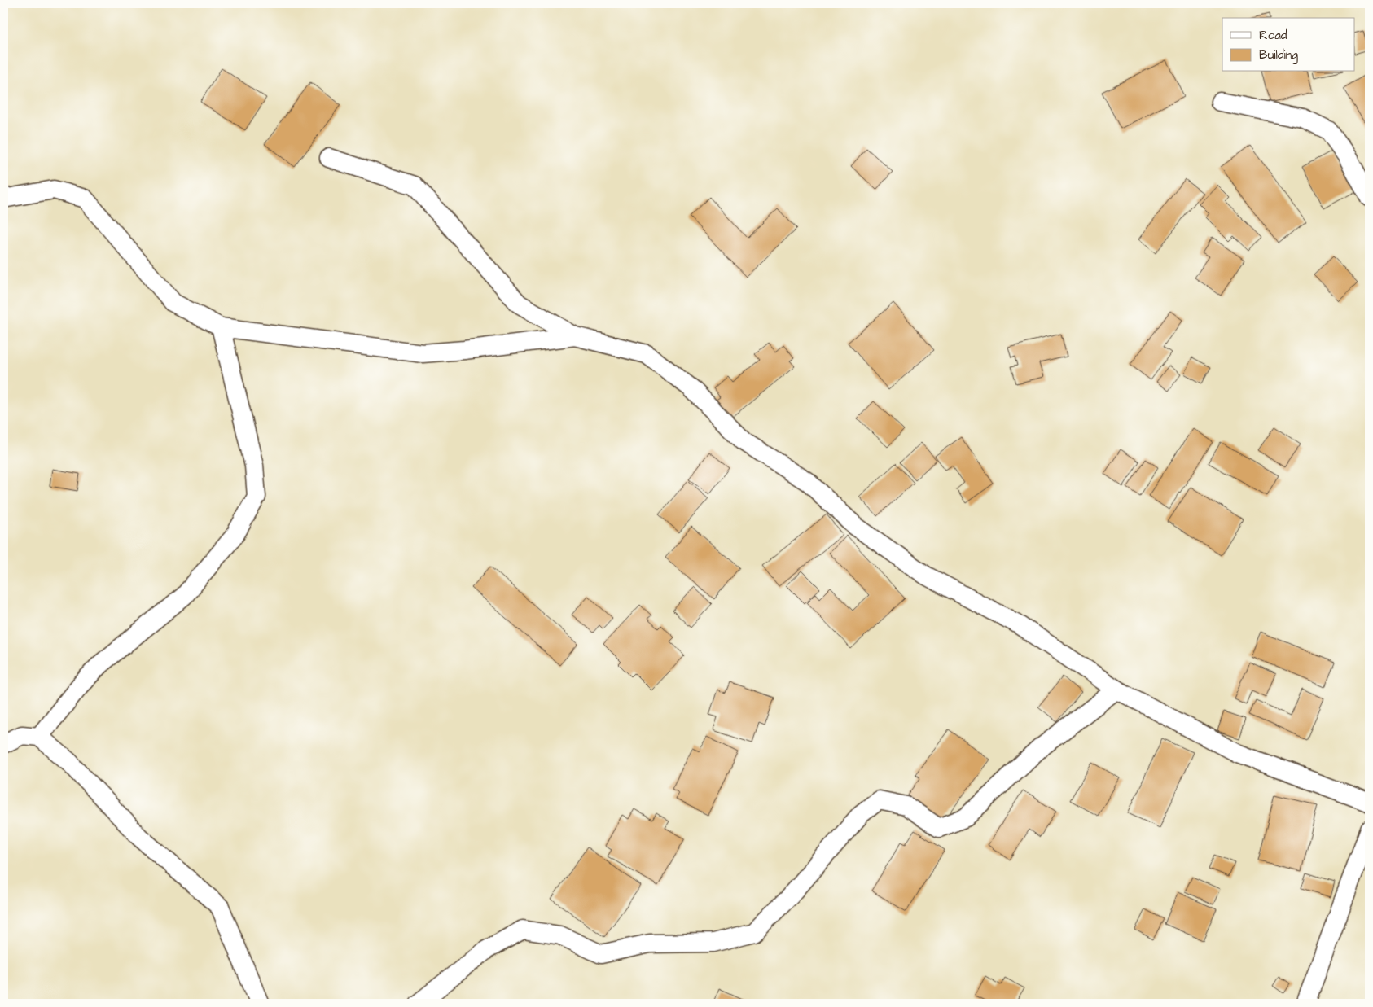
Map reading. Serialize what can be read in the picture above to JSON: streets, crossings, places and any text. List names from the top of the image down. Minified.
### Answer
{"legend":["Road","Building"]}
